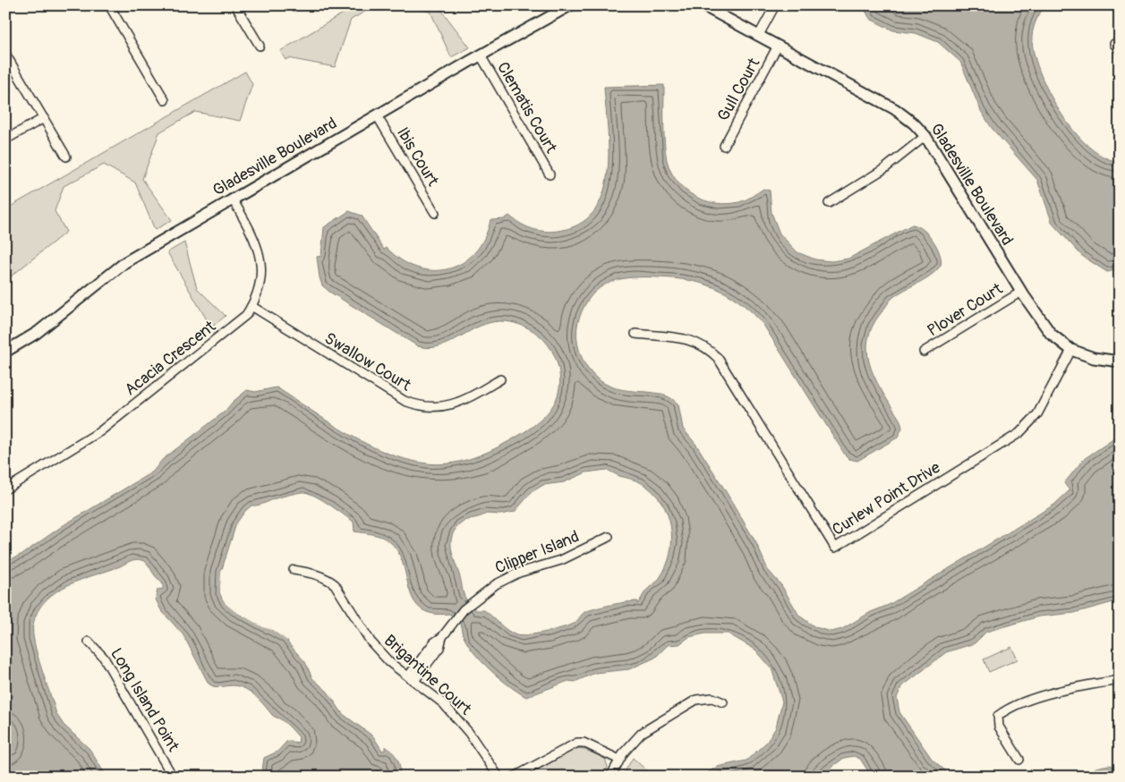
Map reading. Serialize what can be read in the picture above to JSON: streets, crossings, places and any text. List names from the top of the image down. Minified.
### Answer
{"streets":{"street":["Gull Court","Clematis Court","Gladesville Boulevard","Ibis Court","Plover Court","Acacia Crescent","Swallow Court","Curlew Point Drive","Clipper Island","Brigantine Court","Long Island Point"]},"crossings":[["Gull Court","Gladesville Boulevard"],["Clematis Court","Gladesville Boulevard"],["Gladesville Boulevard","Ibis Court"],["Gladesville Boulevard","Plover Court"],["Gladesville Boulevard","Acacia Crescent"],["Gladesville Boulevard","Curlew Point Drive"],["Acacia Crescent","Swallow Court"],["Clipper Island","Brigantine Court"]]}
